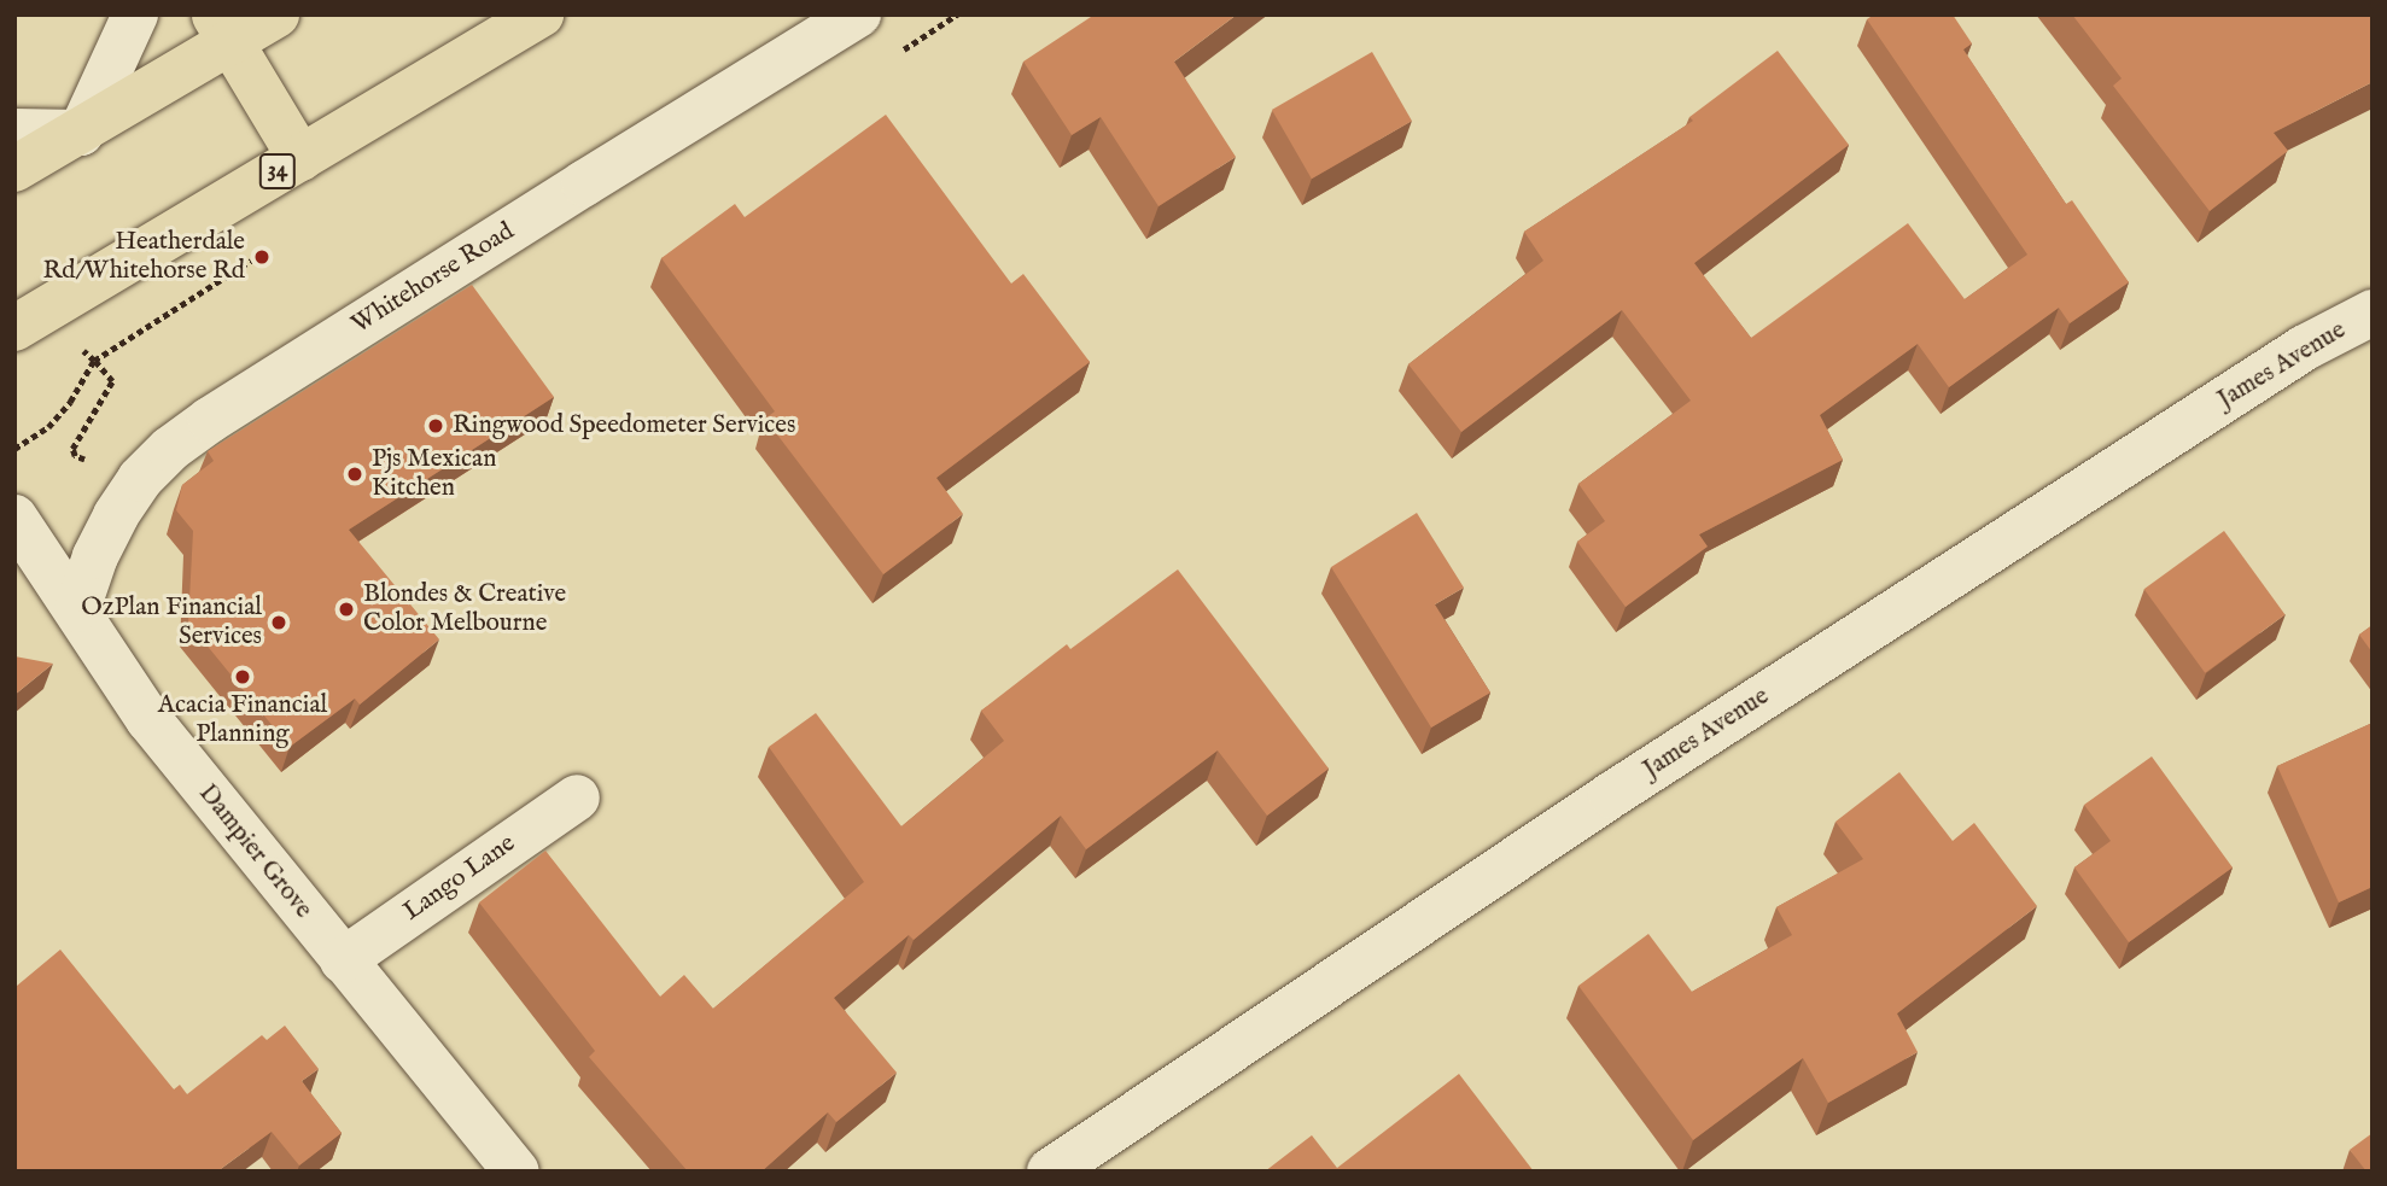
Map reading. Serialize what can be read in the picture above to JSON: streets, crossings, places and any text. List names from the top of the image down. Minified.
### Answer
{"streets":{"highway":["34"],"street":["Whitehorse Road","James Avenue","Dampier Grove","Lango Lane"]},"crossings":[["Whitehorse Road","Dampier Grove"],["Dampier Grove","Lango Lane"]],"places":["Heatherdale Rd/Whitehorse Rd","Ringwood Speedometer Services","Pjs Mexican Kitchen","Blondes & Creative Color Melbourne","OzPlan Financial Services","Acacia Financial Planning"]}
